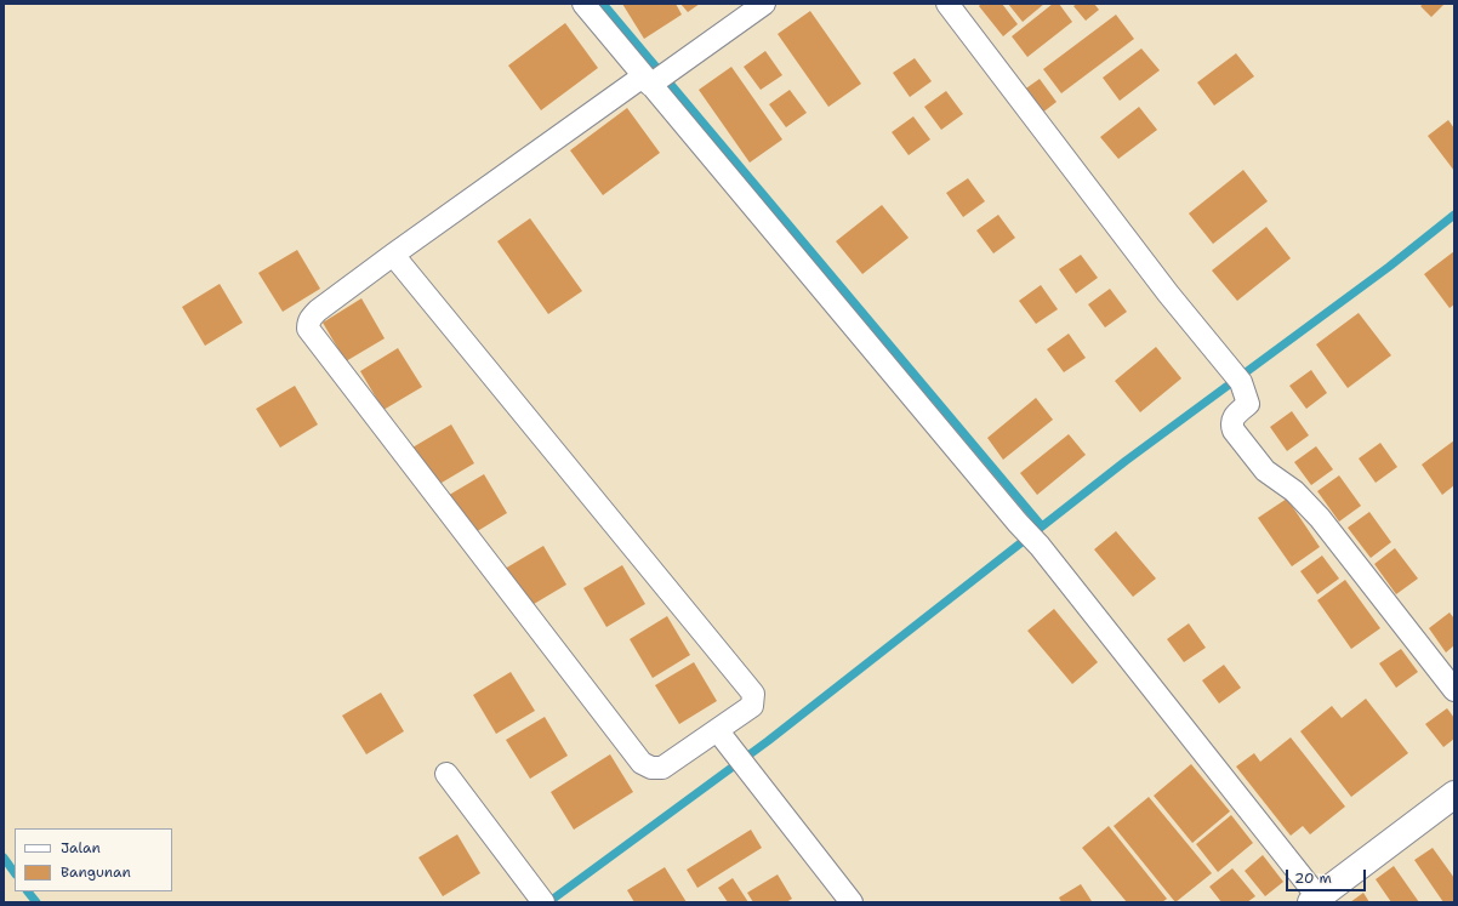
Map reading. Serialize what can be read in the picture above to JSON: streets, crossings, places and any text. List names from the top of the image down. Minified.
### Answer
{"legend":["Jalan","Bangunan"],"scale_bar":"20 m"}
